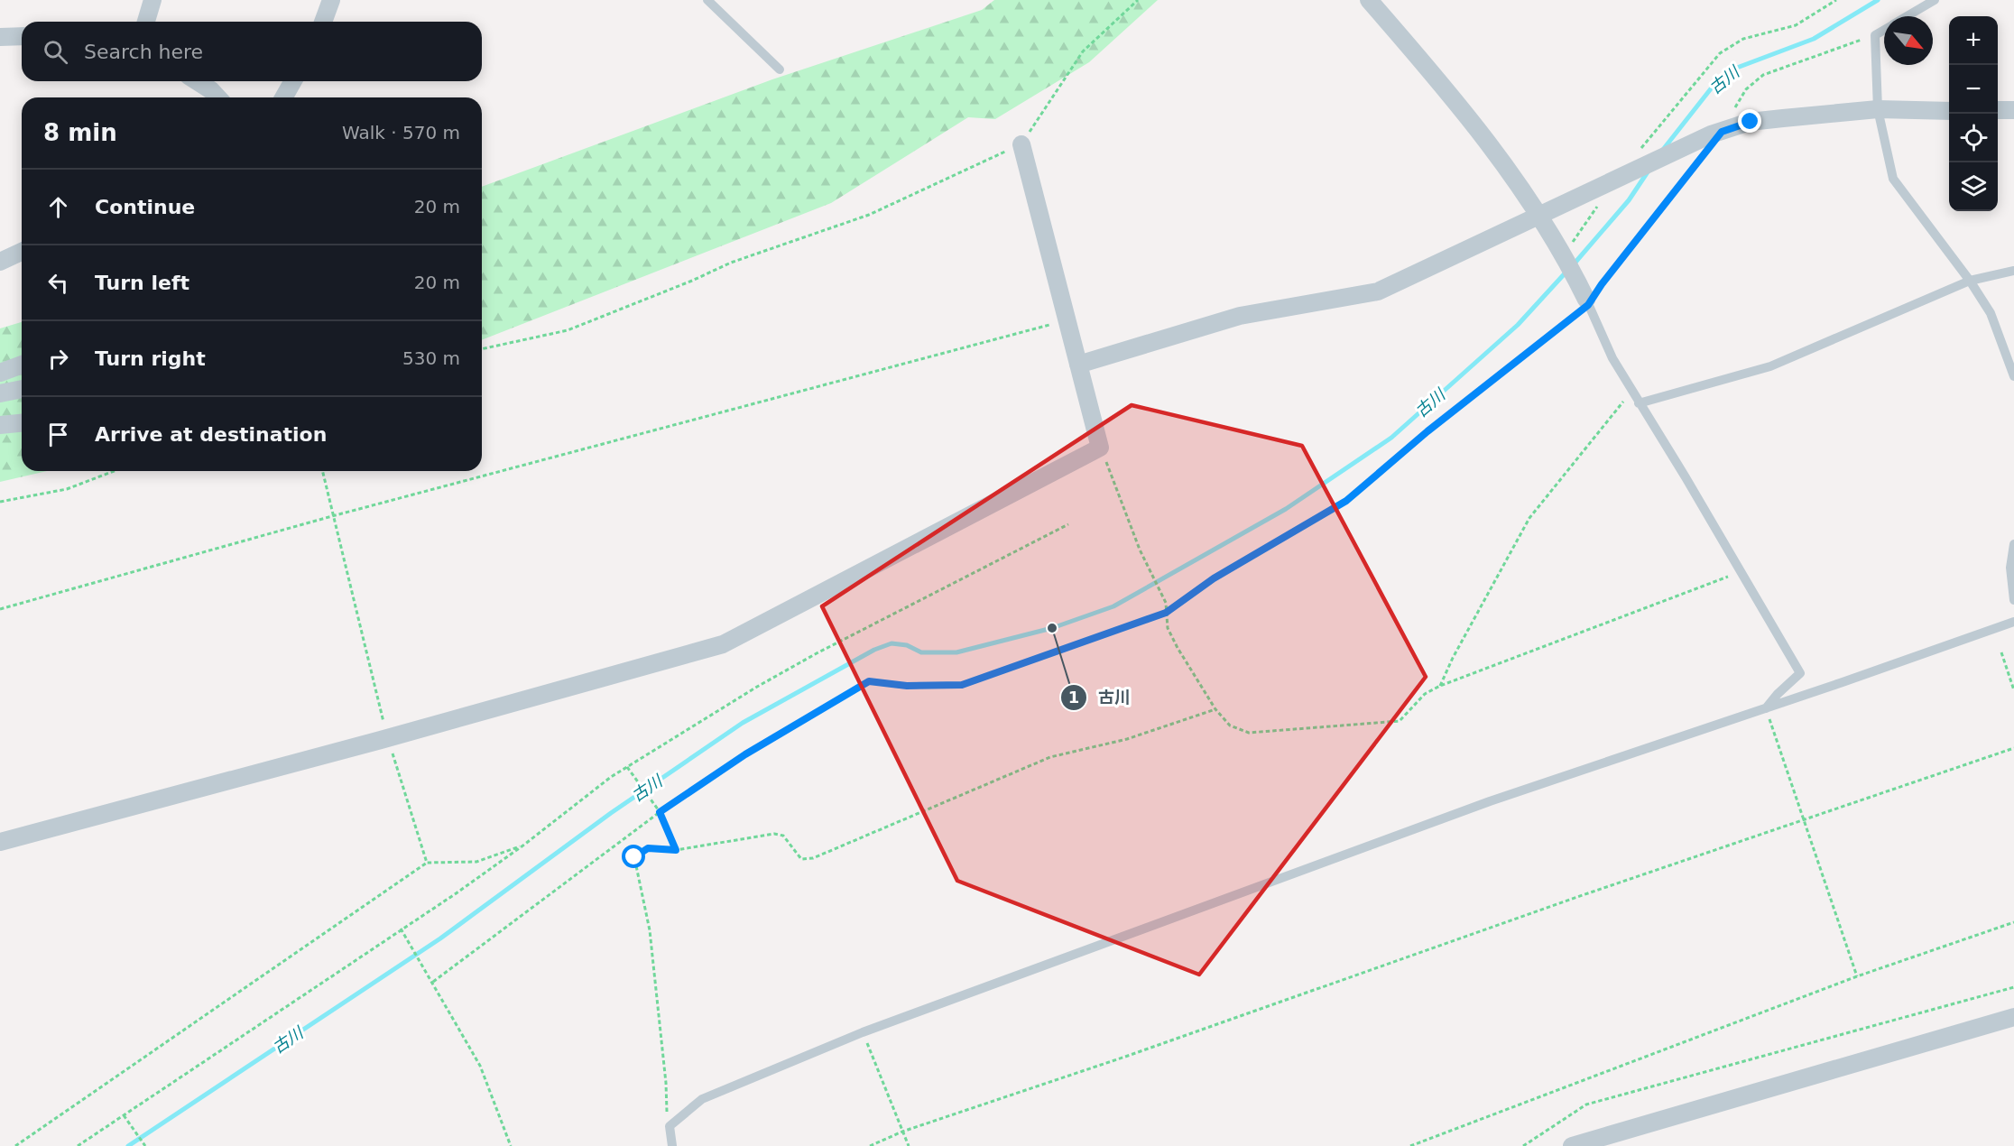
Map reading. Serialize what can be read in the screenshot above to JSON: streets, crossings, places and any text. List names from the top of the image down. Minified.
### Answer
{"water":["古川"],"places":["古川"],"north":"bottom right","page":{"map_buttons":["+","−"],"search":"Search here","heading":["8 min","Walk · 570 m"],"list":[["Continue","20 m"],["Turn left","20 m"],["Turn right","530 m"],"Arrive at destination"]}}
